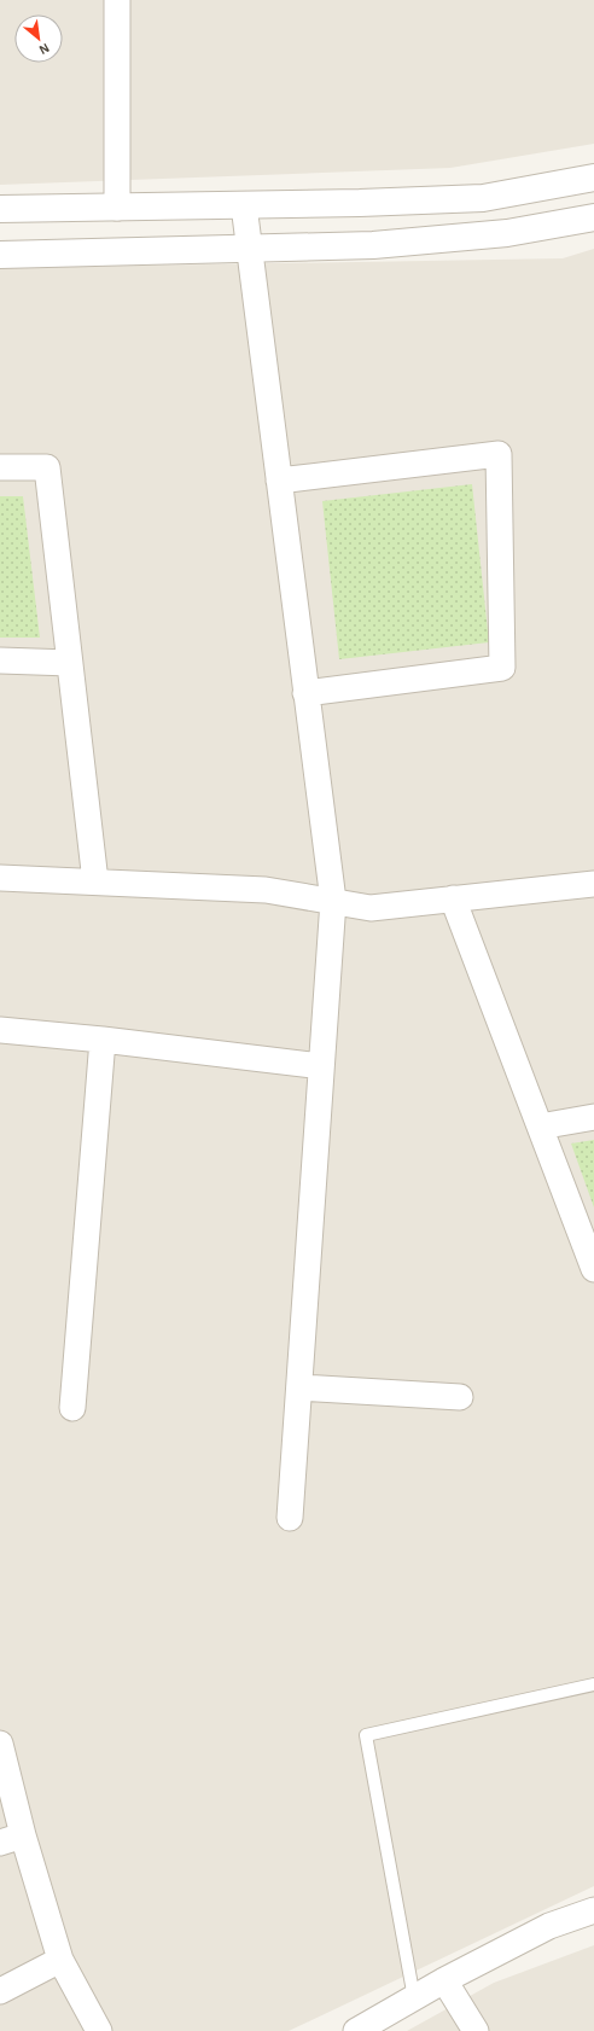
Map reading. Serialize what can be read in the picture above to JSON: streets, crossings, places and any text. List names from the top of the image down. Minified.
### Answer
{"north":"bottom right"}
